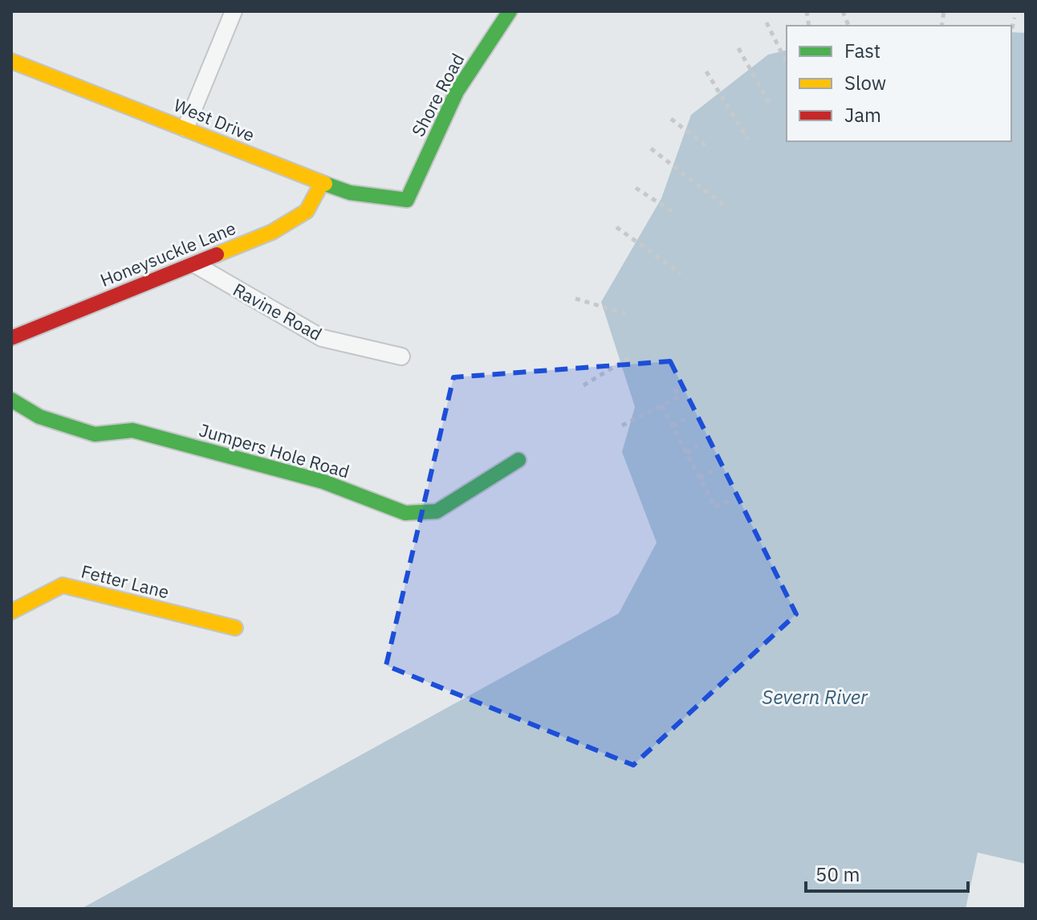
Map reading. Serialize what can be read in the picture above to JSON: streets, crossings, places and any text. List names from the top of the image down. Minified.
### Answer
{"streets":{"street":["Shore Road","West Drive","Honeysuckle Lane","Ravine Road","Jumpers Hole Road","Fetter Lane"]},"crossings":[["Shore Road","West Drive"],["West Drive","Honeysuckle Lane"],["Honeysuckle Lane","Ravine Road"]],"water":["Severn River"],"legend":["Fast","Slow","Jam"],"scale_bar":"50 m"}
